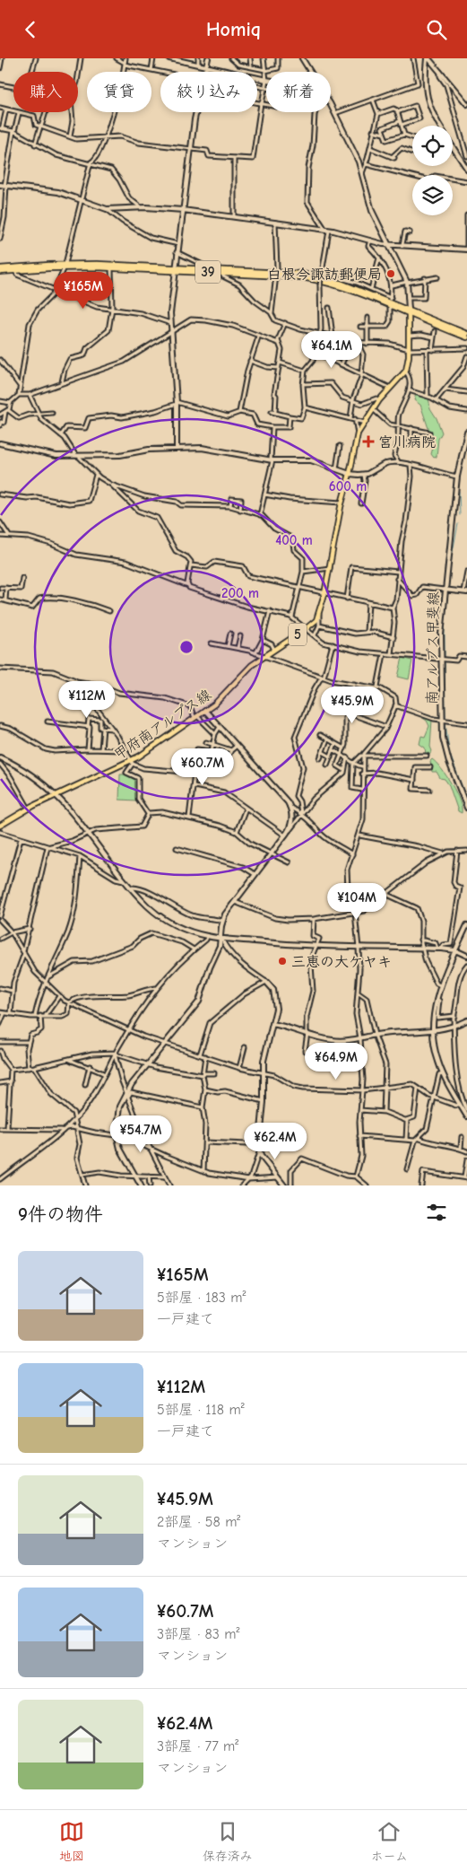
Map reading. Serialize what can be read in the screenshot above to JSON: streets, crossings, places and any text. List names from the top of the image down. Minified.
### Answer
{"streets":{"main road":["39","5","甲府南アルプス線"],"street":["南アルプス甲斐線"]},"places":{"other":["白根今諏訪郵便局","三恵の大ケヤキ"],"health":["宮川病院"]},"page":{"header":"Homiq","chip":["購入","賃貸","絞り込み","新着"],"price":["¥165M","¥64.1M","¥112M","¥45.9M","¥60.7M","¥104M","¥64.9M","¥54.7M","¥62.4M"],"heading":"9件の物件","list":[{"name":"¥165M","note":"5部屋 · 183 m² · 一戸建て"},{"name":"¥112M","note":"5部屋 · 118 m² · 一戸建て"},{"name":"¥45.9M","note":"2部屋 · 58 m² · マンション"},{"name":"¥60.7M","note":"3部屋 · 83 m² · マンション"},{"name":"¥62.4M","note":"3部屋 · 77 m² · マンション"}],"tabs":["地図","保存済み","ホーム"]},"rings":["600 m","400 m","200 m"]}
